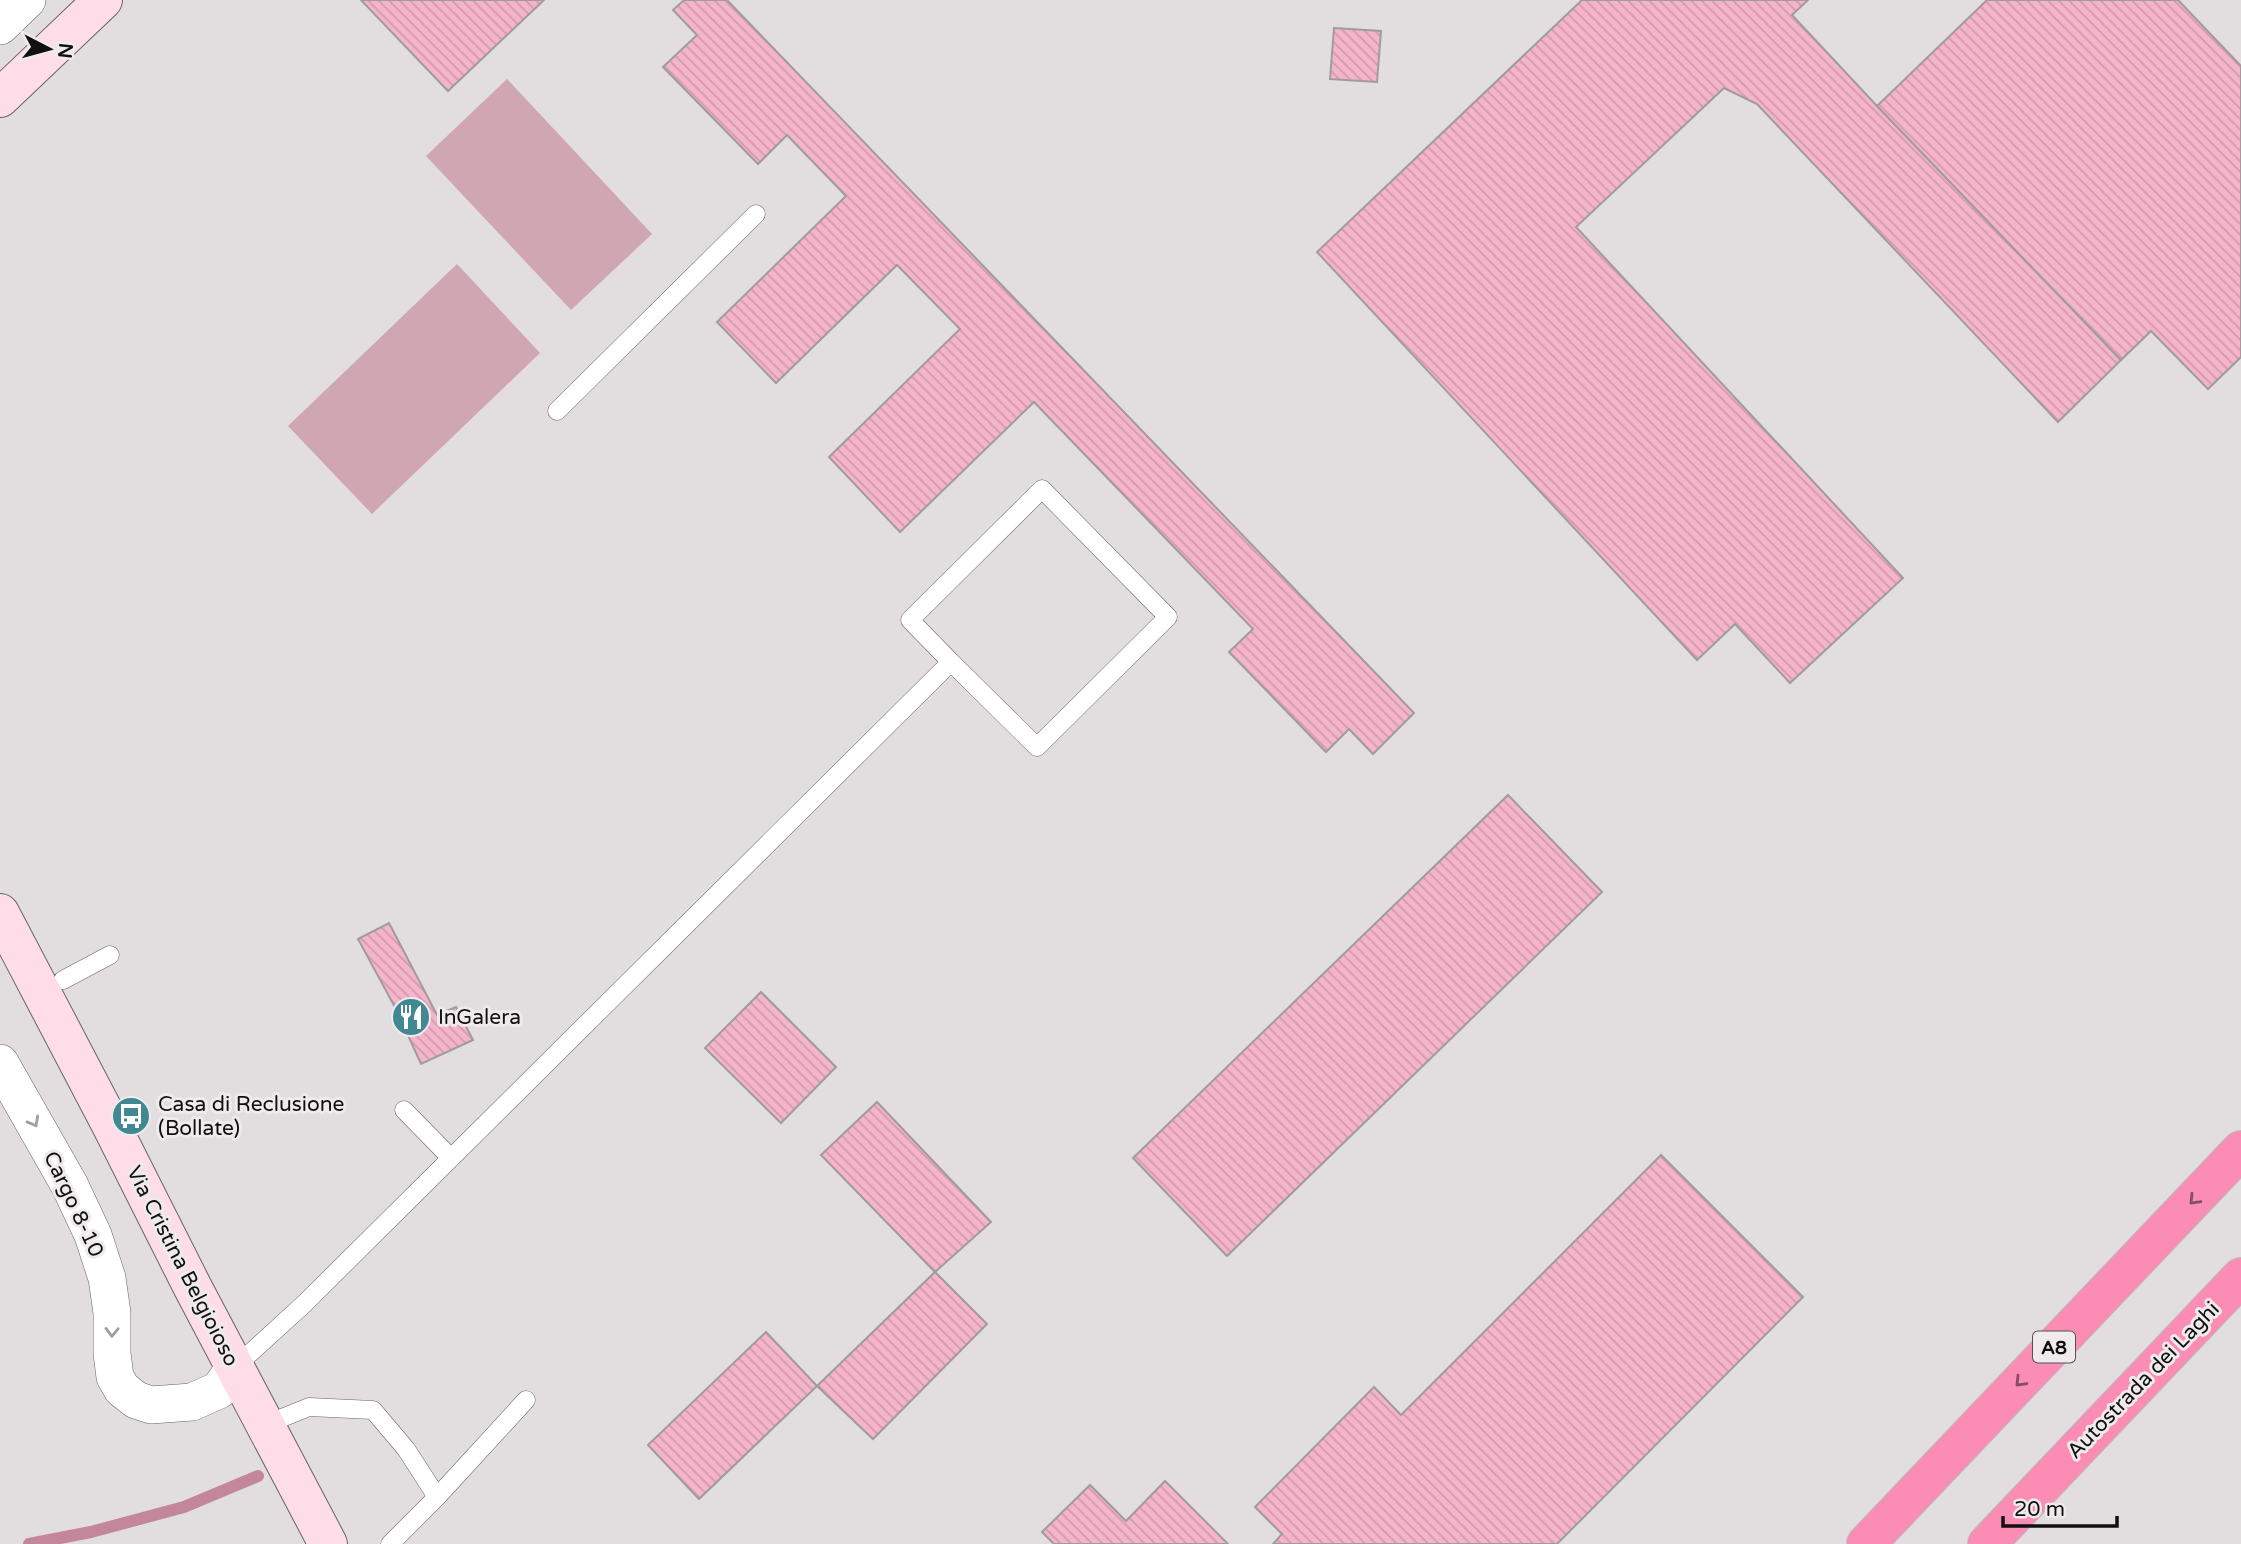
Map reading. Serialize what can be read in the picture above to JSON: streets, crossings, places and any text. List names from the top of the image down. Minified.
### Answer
{"streets":{"highway":["A8","Autostrada dei Laghi"],"street":["Cargo 8-10","Via Cristina Belgioioso"]},"crossings":[["Cargo 8-10","Via Cristina Belgioioso"]],"places":{"restaurant":["InGalera"],"bus stop":["Casa di Reclusione (Bollate)"]},"scale_bar":"20 m","north":"right"}
